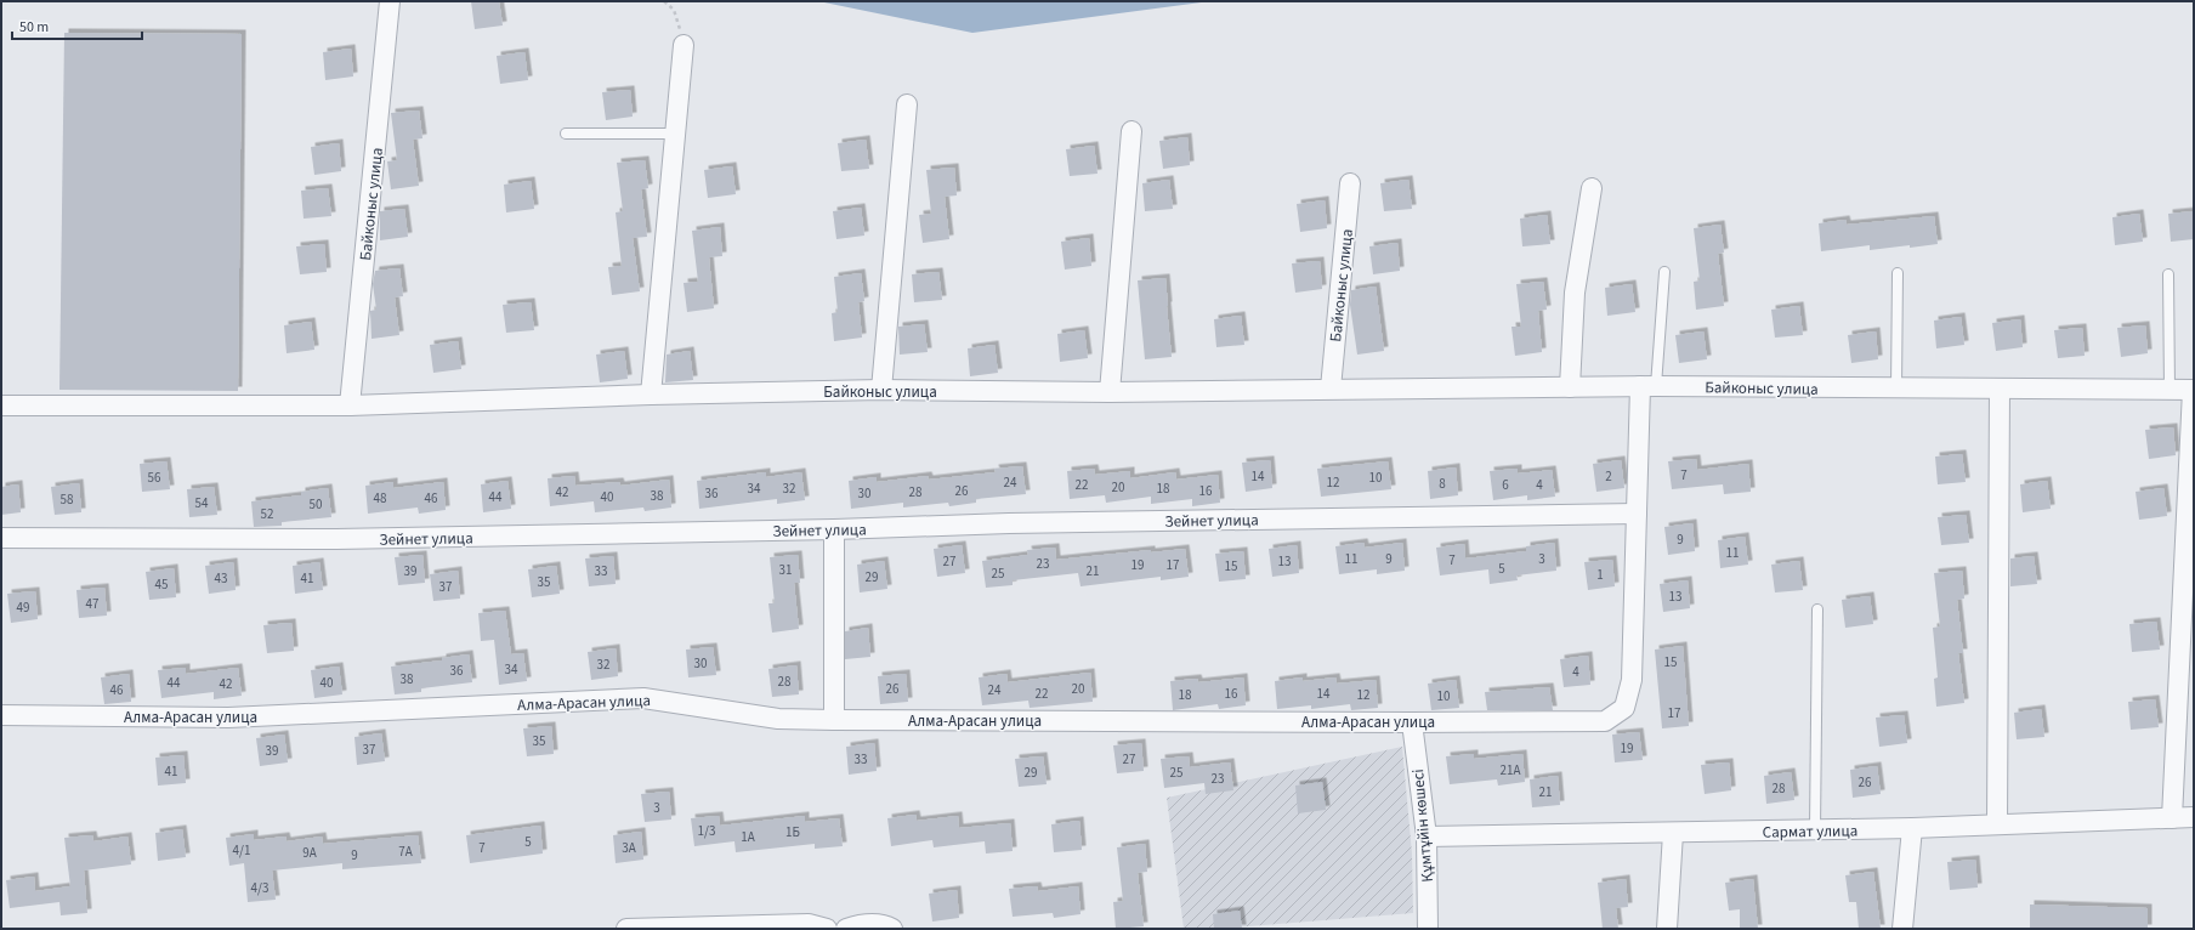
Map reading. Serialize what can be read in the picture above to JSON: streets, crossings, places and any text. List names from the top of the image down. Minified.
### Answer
{"streets":{"street":["Байконыс улица","Зейнет улица","Алма-Арасан улица","Құмтұйiн көшесі","Сармат улица"]},"crossings":[["Байконыс улица","Алма-Арасан улица"],["Зейнет улица","Алма-Арасан улица"],["Алма-Арасан улица","Құмтұйiн көшесі"],["Құмтұйiн көшесі","Сармат улица"]],"house_numbers":["7","14","2","56","10","24","12","8","22","6","4","20","34","32","18","26","16","42","28","36","30","38","44","40","48","46","58","54","50","52","9","11","11","9","3","7","27","13","23","19","17","15","5","31","39","33","21","25","1","29","43","41","35","45","37","13","47","49","15","30","32","34","36","4","38","28","44","40","42","26","20","46","24","22","16","14","18","12","10","17","35","19","37","39","33","27","21А","41","29","25","23","26","28","21","3","1/3","1Б","1А","5","7","3А","4/1","7А","9А","9","4/3"],"scale_bar":"50 m"}
